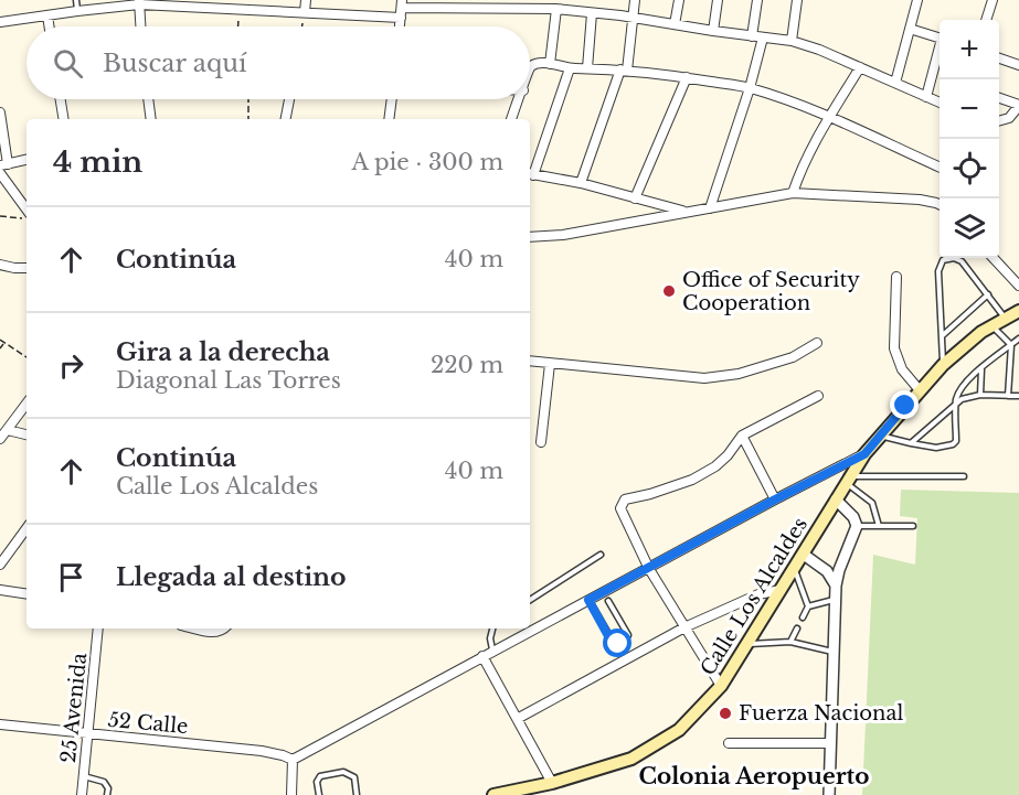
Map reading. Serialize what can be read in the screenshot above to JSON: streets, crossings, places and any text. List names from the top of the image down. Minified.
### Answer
{"streets":{"main road":["Calle Los Alcaldes"],"street":["25 Avenida","52 Calle"]},"crossings":[["25 Avenida","52 Calle"]],"districts":["Colonia Aeropuerto"],"places":["Office of Security Cooperation","Fuerza Nacional"],"page":{"map_buttons":["+","−"],"search":"Buscar aquí","heading":["4 min","A pie · 300 m"],"list":[["Continúa","40 m"],["Gira a la derecha","Diagonal Las Torres","220 m"],["Continúa","Calle Los Alcaldes","40 m"],"Llegada al destino"]}}
